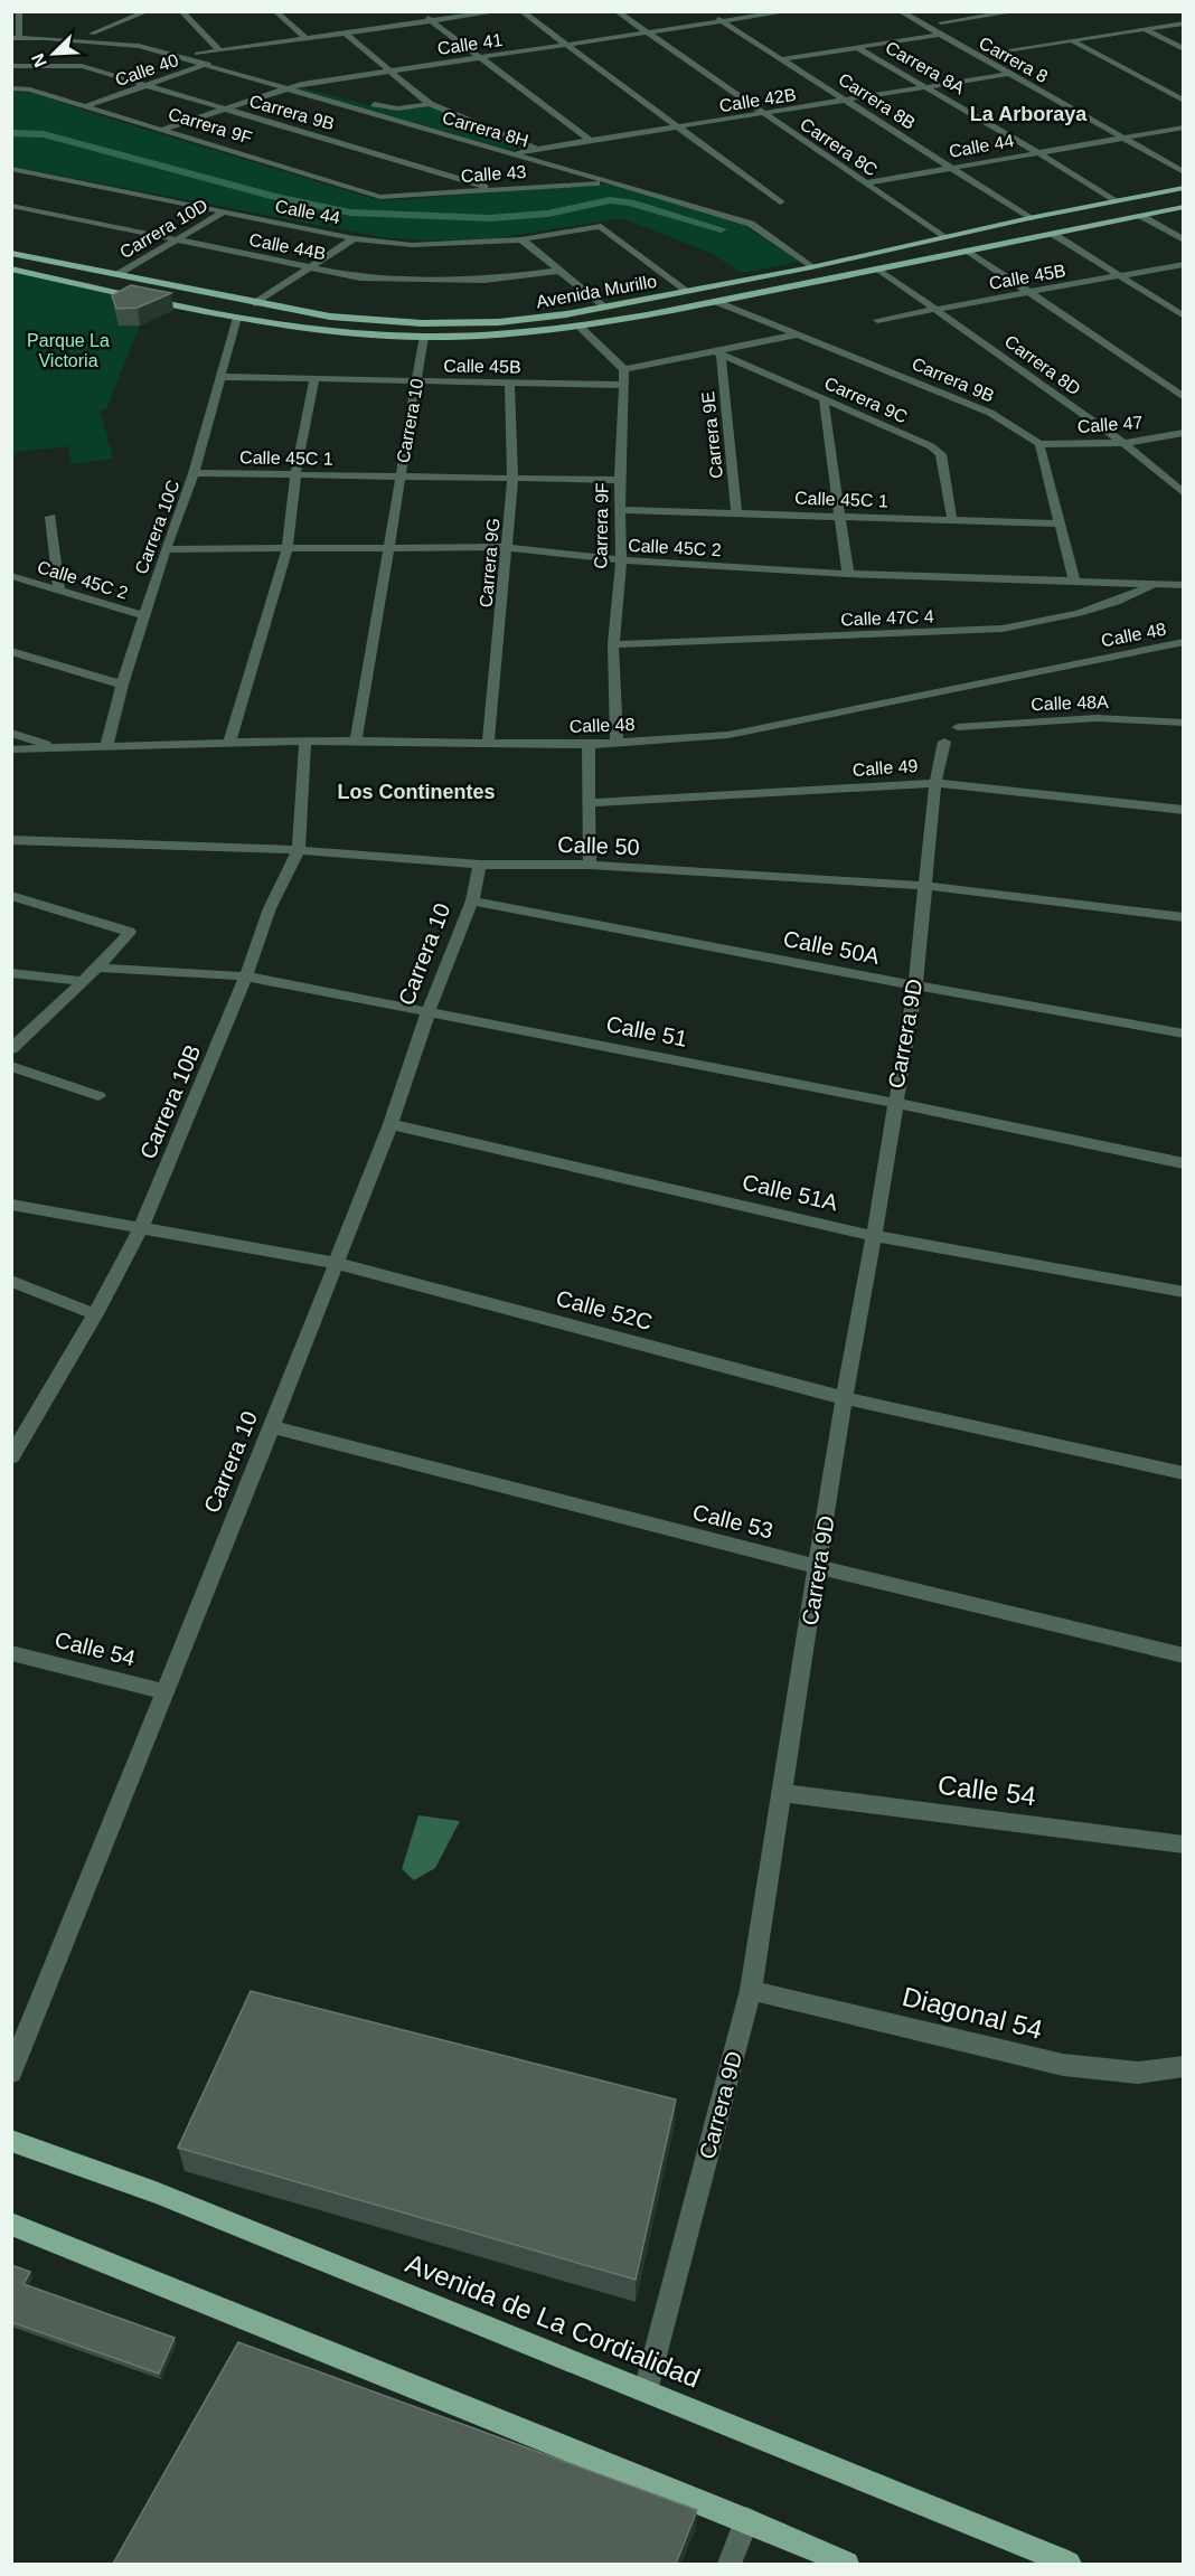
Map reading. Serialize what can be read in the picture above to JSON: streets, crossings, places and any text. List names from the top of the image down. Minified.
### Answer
{"streets":{"main road":["Avenida Murillo","Avenida de La Cordialidad"],"street":["Calle 41","Carrera 8","Carrera 8A","Calle 40","Calle 42B","Carrera 8B","Carrera 9B","Carrera 9F","Carrera 8H","Calle 44","Carrera 8C","Calle 43","Carrera 10D","Calle 44B","Calle 45B","Carrera 8D","Carrera 9C","Carrera 10","Calle 47","Carrera 9E","Calle 45C 1","Carrera 10C","Calle 45C 2","Carrera 9G","Calle 47C 4","Calle 48","Calle 48A","Calle 49","Calle 50","Calle 50A","Calle 51","Carrera 9D","Carrera 10B","Calle 51A","Calle 52C","Calle 53","Calle 54","Diagonal 54"]},"crossings":[["Calle 41","Carrera 8B"],["Calle 41","Carrera 9B"],["Calle 41","Carrera 9F"],["Calle 41","Carrera 8H"],["Calle 41","Carrera 8C"],["Carrera 8","Calle 42B"],["Carrera 8","Calle 44"],["Carrera 8A","Calle 42B"],["Carrera 8A","Calle 44"],["Carrera 8A","Avenida Murillo"],["Calle 40","Carrera 9B"],["Calle 40","Carrera 9F"],["Calle 40","Carrera 8H"],["Calle 42B","Carrera 8B"],["Calle 42B","Carrera 8H"],["Calle 42B","Carrera 8C"],["Carrera 8B","Calle 44"],["Carrera 8B","Avenida Murillo"],["Carrera 9B","Calle 43"],["Carrera 9B","Avenida Murillo"],["Carrera 9B","Calle 47"],["Carrera 9F","Calle 43"],["Carrera 9F","Calle 45B"],["Carrera 9F","Calle 45C 1"],["Carrera 9F","Calle 45C 2"],["Carrera 9F","Calle 47C 4"],["Carrera 9F","Calle 48"],["Carrera 8H","Calle 43"],["Carrera 8H","Avenida Murillo"],["Calle 44","Carrera 8C"],["Calle 44","Carrera 10D"],["Calle 44","Avenida Murillo"],["Carrera 8C","Avenida Murillo"],["Carrera 10D","Calle 44B"],["Carrera 10D","Avenida Murillo"],["Calle 45B","Carrera 8D"],["Calle 45B","Carrera 10"],["Calle 45B","Carrera 10C"],["Calle 45B","Carrera 9G"],["Avenida Murillo","Carrera 8D"],["Avenida Murillo","Carrera 10"],["Avenida Murillo","Carrera 10C"],["Carrera 8D","Calle 47"],["Carrera 9C","Carrera 9E"],["Carrera 9C","Calle 45C 1"],["Carrera 10","Calle 45C 1"],["Carrera 10","Calle 45C 2"],["Carrera 10","Calle 48"],["Carrera 10","Calle 50"],["Carrera 10","Calle 50A"],["Carrera 10","Calle 51"],["Carrera 10","Calle 51A"],["Carrera 10","Calle 52C"],["Carrera 10","Calle 53"],["Carrera 10","Calle 54"],["Carrera 9E","Calle 45C 1"],["Calle 45C 1","Carrera 10C"],["Calle 45C 1","Carrera 9G"],["Carrera 10C","Calle 45C 2"],["Carrera 10C","Calle 48"],["Calle 45C 2","Carrera 9G"],["Calle 45C 2","Calle 47C 4"],["Carrera 9G","Calle 48"],["Calle 48","Carrera 10B"],["Calle 49","Carrera 9D"],["Calle 50","Carrera 9D"],["Calle 50","Carrera 10B"],["Calle 50A","Carrera 9D"],["Calle 51","Carrera 9D"],["Calle 51","Carrera 10B"],["Carrera 9D","Calle 51A"],["Carrera 9D","Calle 52C"],["Carrera 9D","Calle 53"],["Carrera 9D","Calle 54"],["Carrera 9D","Diagonal 54"],["Carrera 9D","Avenida de La Cordialidad"],["Carrera 10B","Calle 52C"]],"districts":["La Arboraya","Los Continentes"],"parks":["Parque La Victoria"],"north":"bottom left"}
